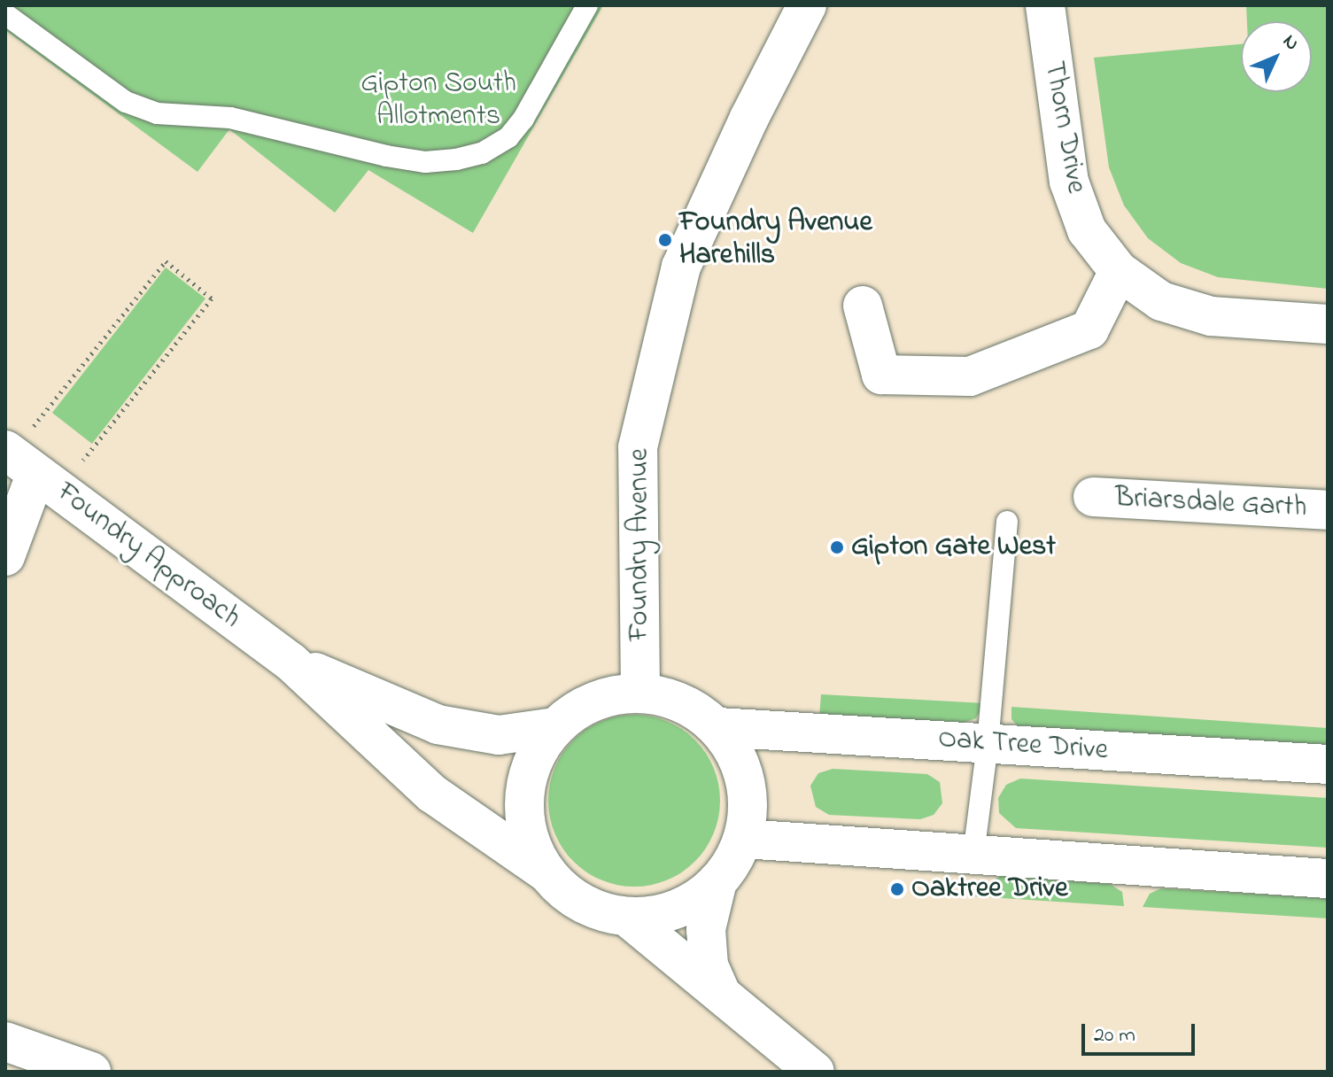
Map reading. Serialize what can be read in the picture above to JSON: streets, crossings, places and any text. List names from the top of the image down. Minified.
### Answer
{"streets":{"street":["Thorn Drive","Briarsdale Garth","Foundry Avenue","Foundry Approach","Oak Tree Drive"]},"crossings":[["Foundry Avenue","Foundry Approach"],["Foundry Avenue","Oak Tree Drive"],["Foundry Approach","Oak Tree Drive"]],"parks":["Gipton South Allotments"],"places":["Foundry Avenue Harehills","Gipton Gate West","Oaktree Drive"],"scale_bar":"20 m","north":"top right"}
